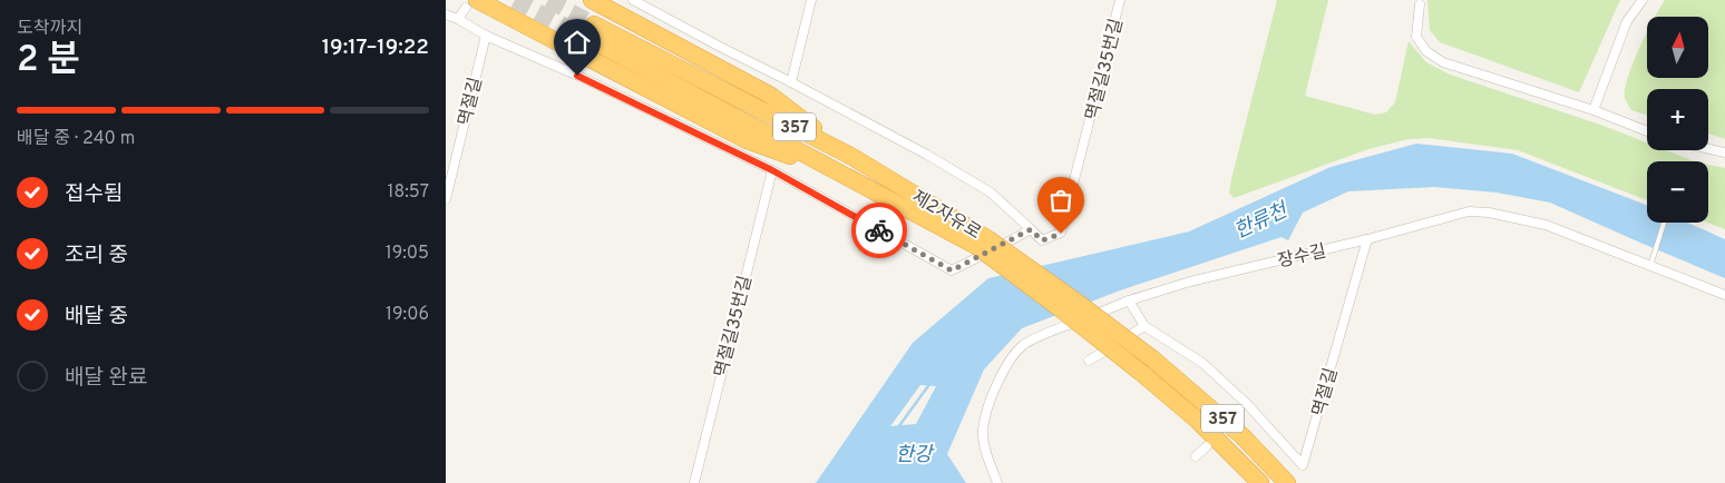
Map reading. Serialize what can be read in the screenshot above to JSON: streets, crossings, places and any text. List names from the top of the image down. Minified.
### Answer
{"streets":{"highway":["357","제2자유로"],"street":["멱절길35번길","멱절길","장수길"]},"crossings":[["멱절길","장수길"],["357","제2자유로"]],"water":["한류천","한강"],"north":"top","page":{"heading":["2 분","도착까지","19:17–19:22"],"map_buttons":["+","−"],"bar":"배달 중 · 240 m","list":[["접수됨","18:57"],["조리 중","19:05"],["배달 중","19:06"],"배달 완료"]}}
